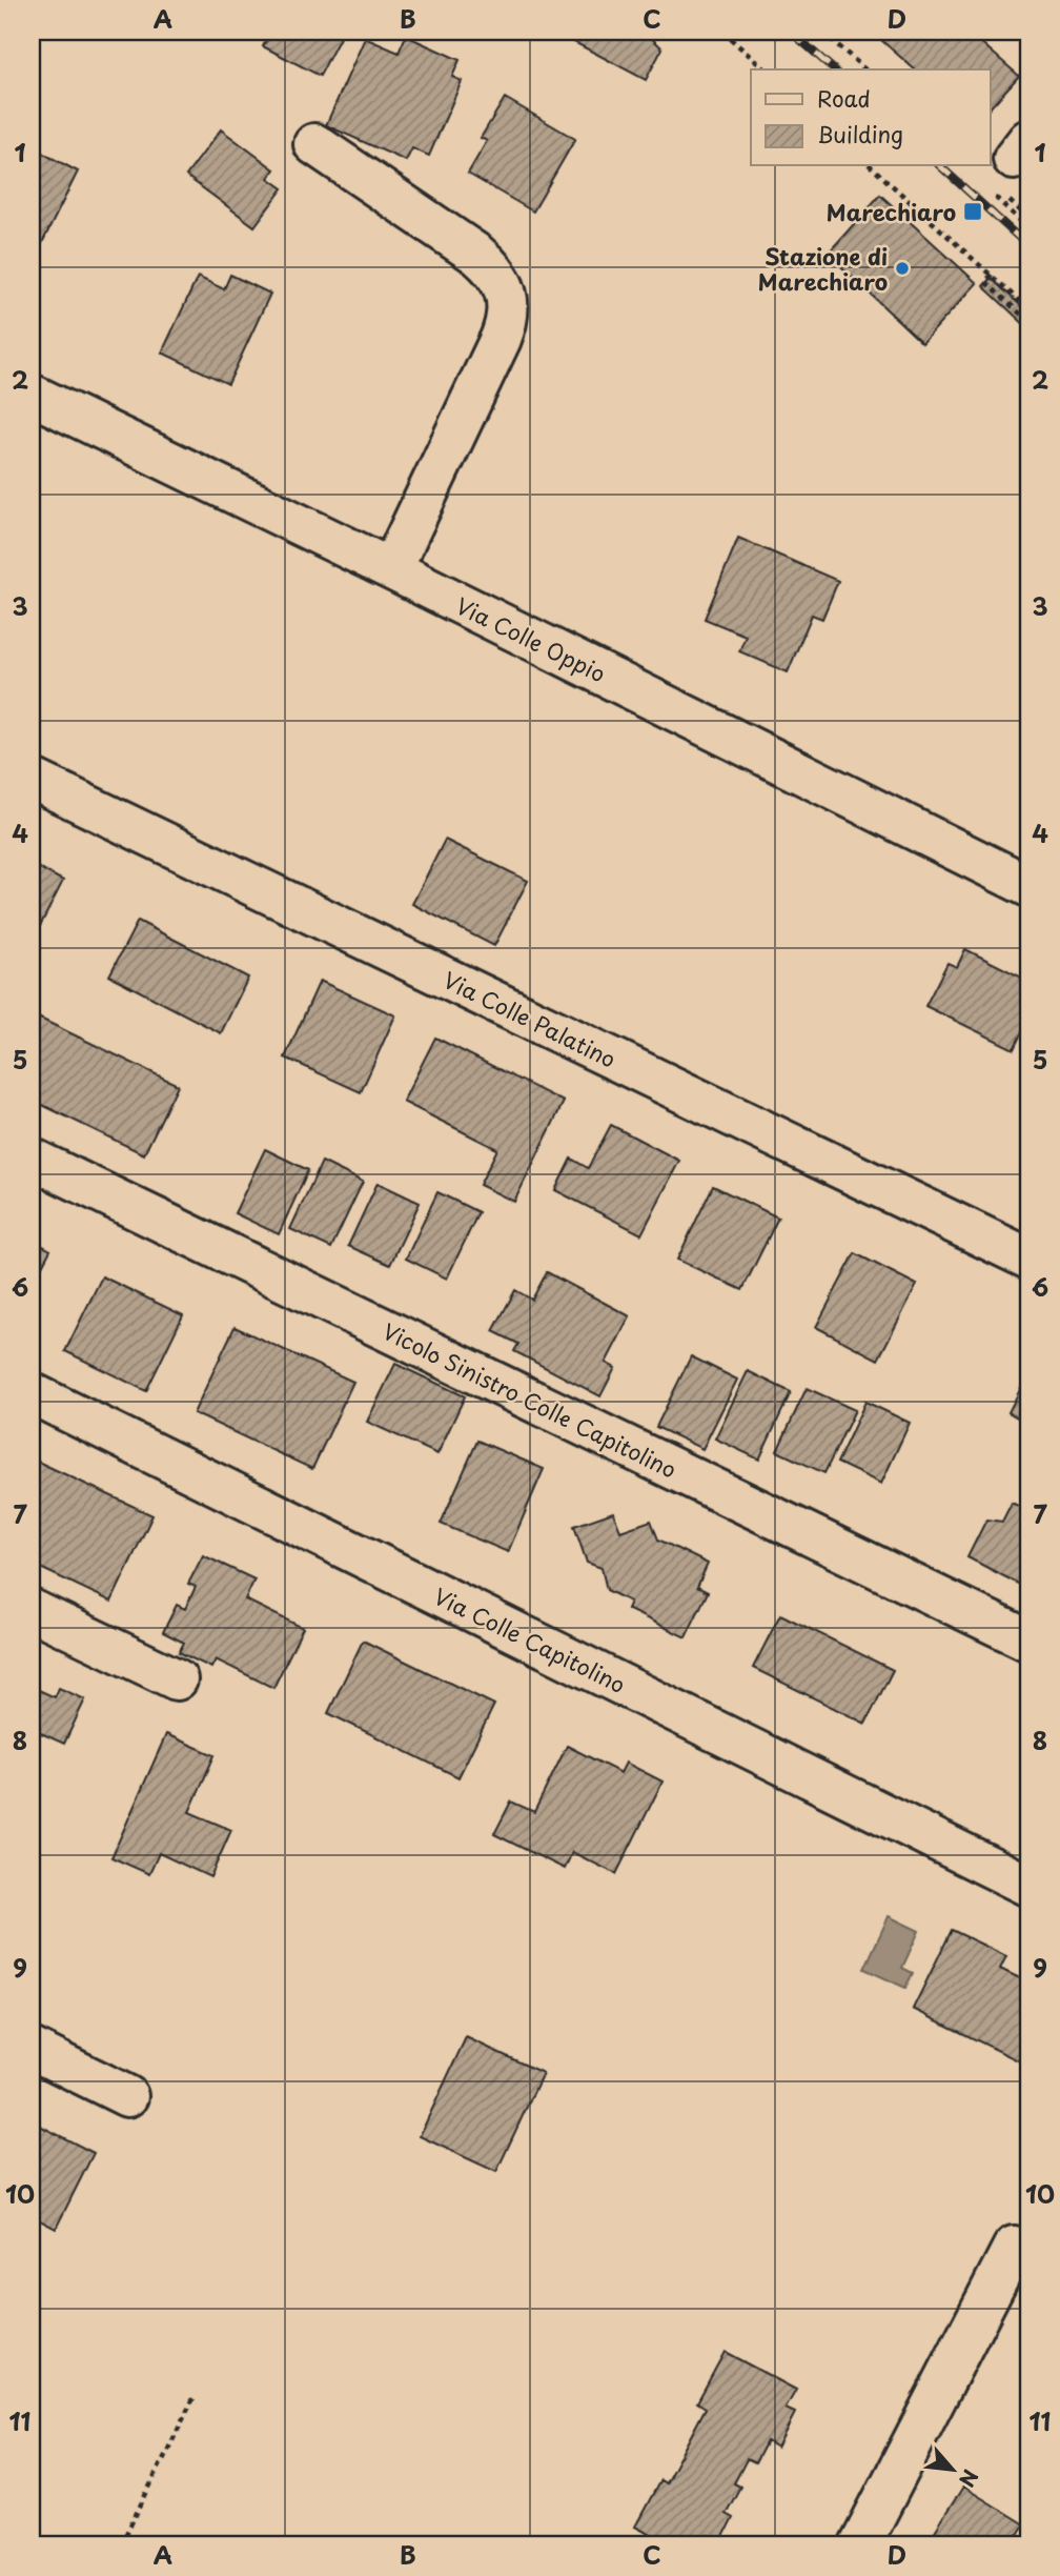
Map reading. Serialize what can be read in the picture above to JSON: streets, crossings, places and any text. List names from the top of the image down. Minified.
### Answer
{"streets":{"street":["Via Colle Oppio","Via Colle Palatino","Vicolo Sinistro Colle Capitolino","Via Colle Capitolino"]},"places":{"transit":["Marechiaro"],"other":["Stazione di Marechiaro"]},"legend":["Road","Building"],"north":"bottom right","grid":{"columns":["A","B","C","D"],"rows":["1","2","3","4","5","6","7","8","9","10","11"]}}
